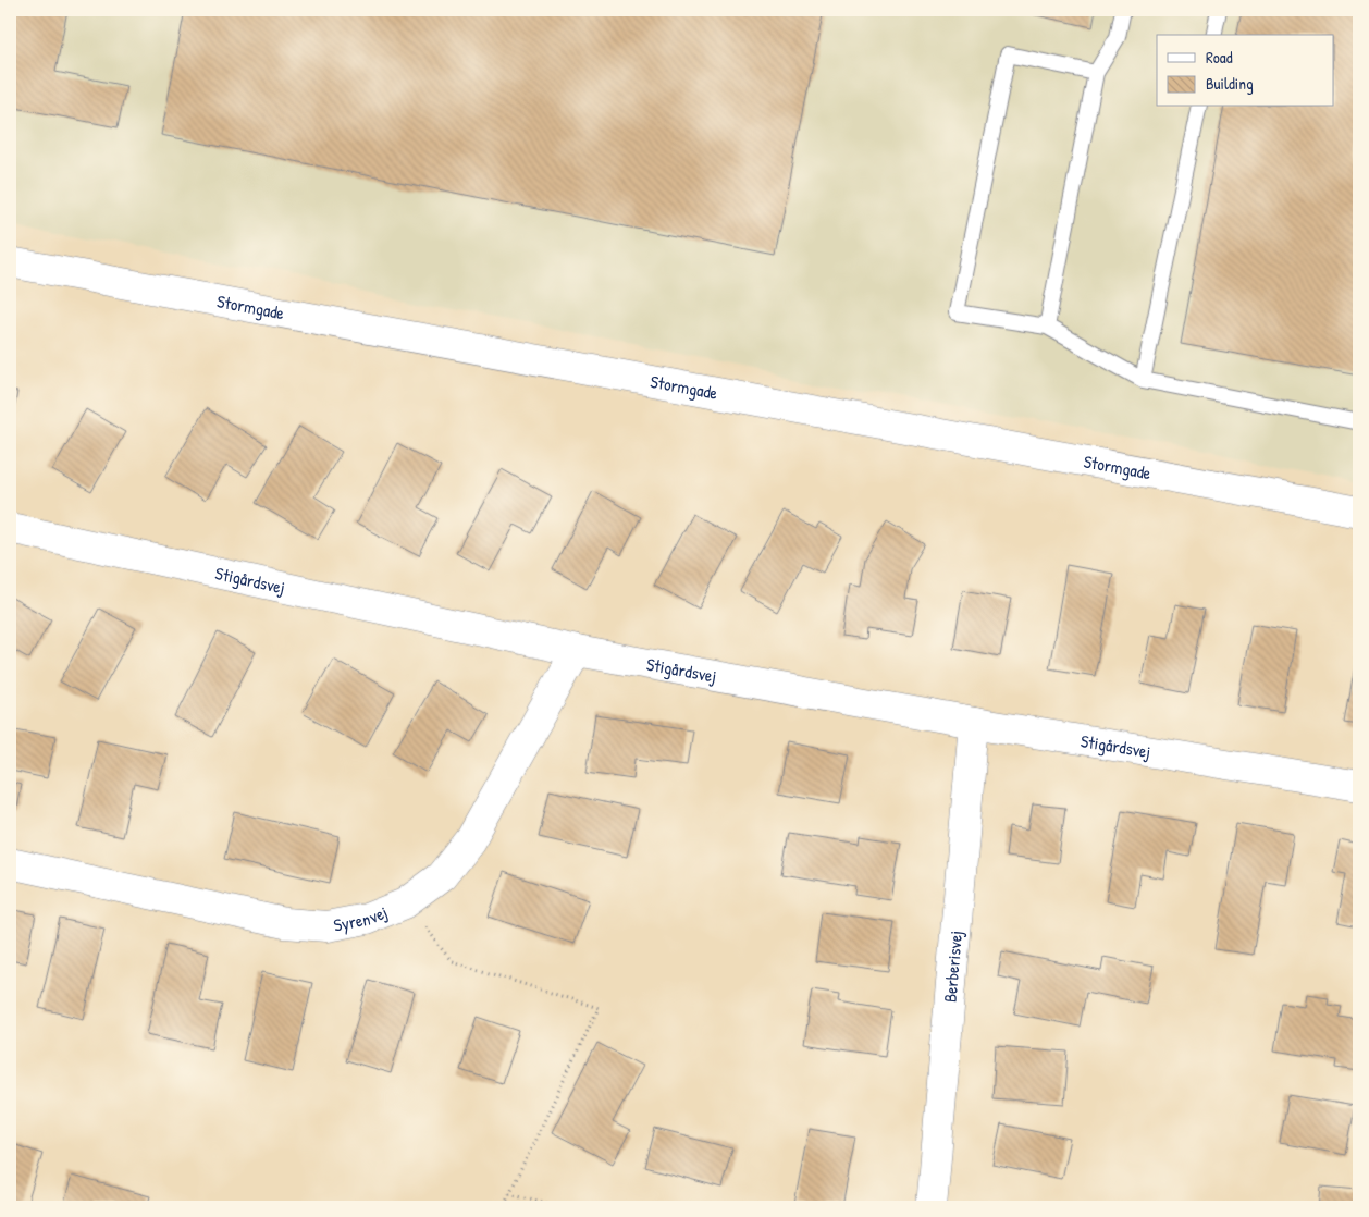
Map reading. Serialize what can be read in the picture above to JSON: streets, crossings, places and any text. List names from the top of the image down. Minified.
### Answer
{"streets":{"street":["Stormgade","Stigårdsvej","Syrenvej","Berberisvej"]},"crossings":[["Stigårdsvej","Syrenvej"],["Stigårdsvej","Berberisvej"]],"legend":["Road","Building"]}
